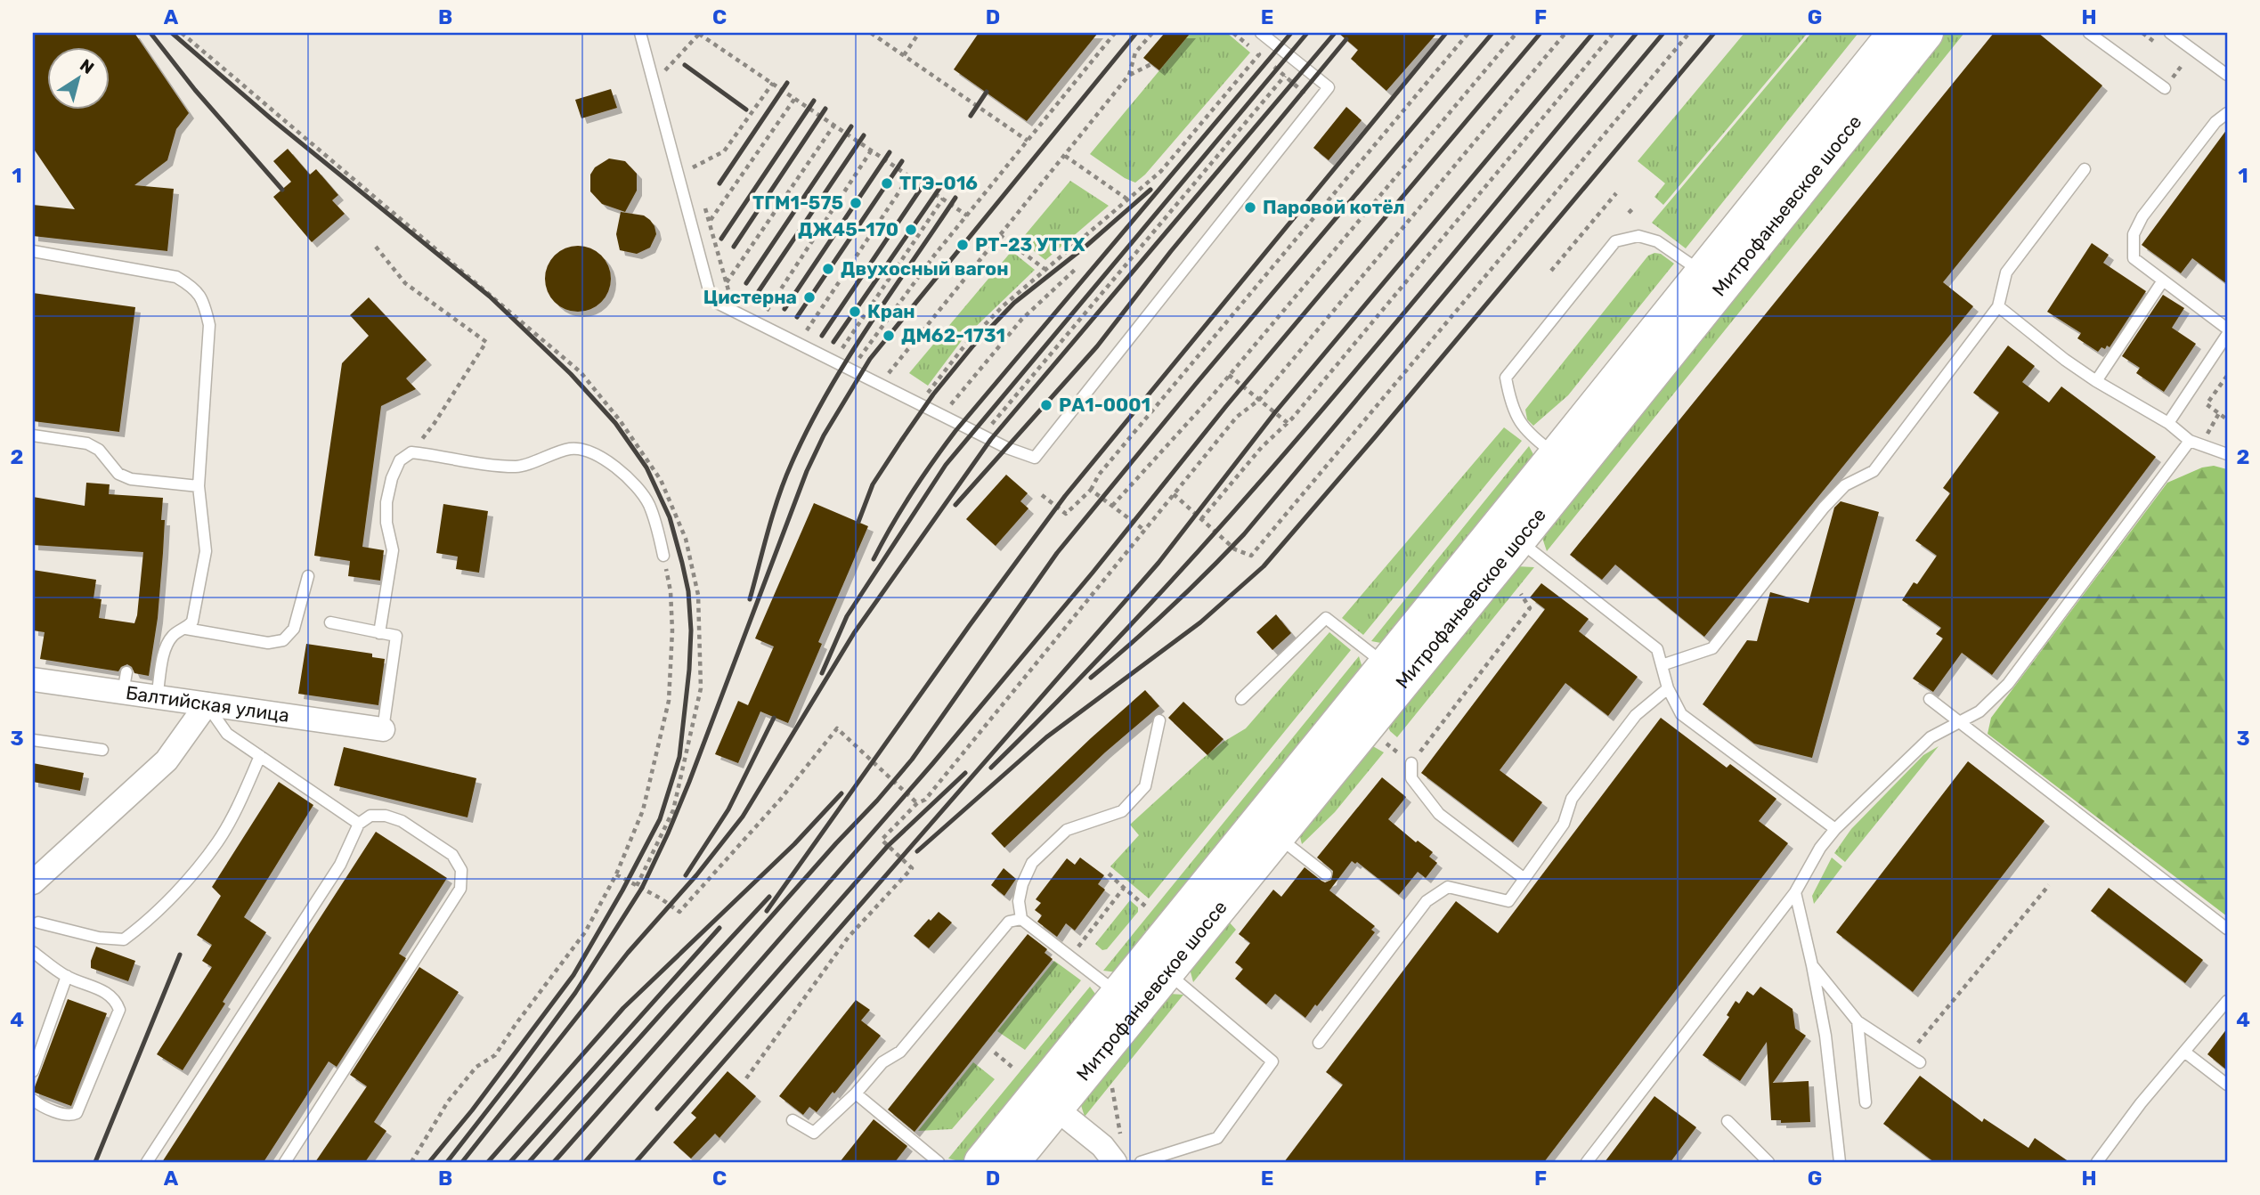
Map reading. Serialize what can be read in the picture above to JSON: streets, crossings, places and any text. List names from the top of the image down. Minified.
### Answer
{"streets":{"main road":["Митрофаньевское шоссе"],"street":["Балтийская улица"]},"places":["ТГЭ-016","ТГМ1-575","Паровой котёл","ДЖ45-170","РТ-23 УТТХ","Двухосный вагон","Цистерна","Кран","ДМ62-1731","РА1-0001"],"north":"top right","grid":{"columns":["A","B","C","D","E","F","G","H"],"rows":["1","2","3","4"]}}
